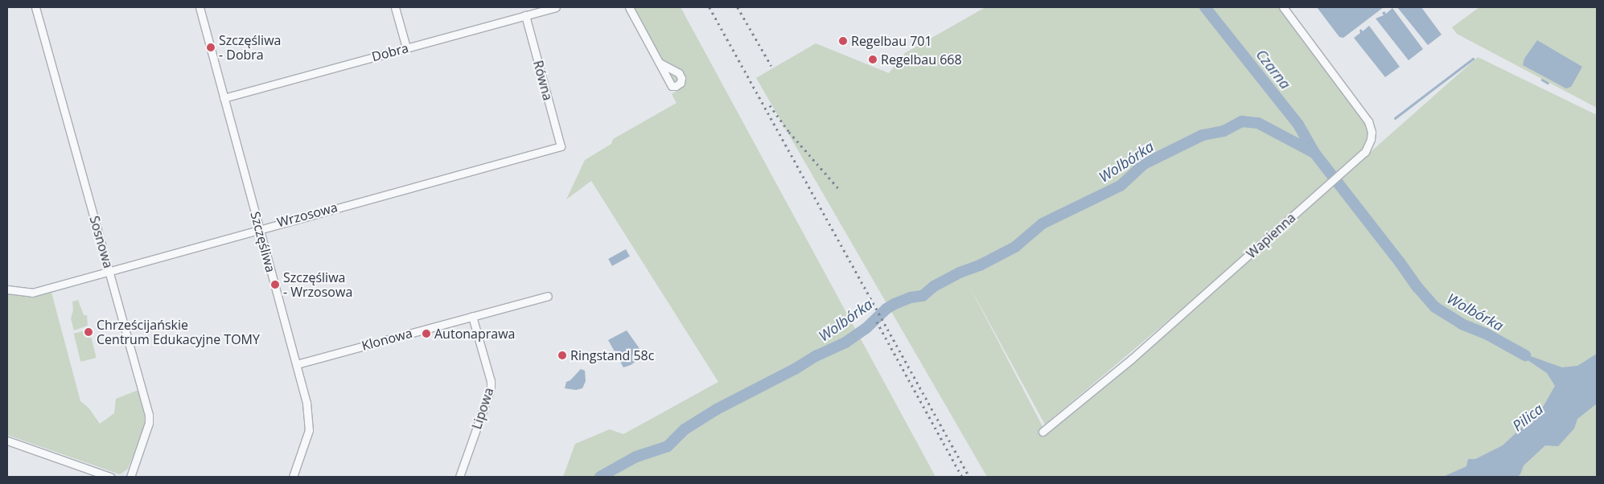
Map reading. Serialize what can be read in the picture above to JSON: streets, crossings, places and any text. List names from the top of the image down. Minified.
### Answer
{"streets":{"street":["Dobra","Równa","Wrzosowa","Wapienna","Sosnowa","Szczęśliwa","Klonowa","Lipowa"]},"crossings":[["Dobra","Równa"],["Dobra","Szczęśliwa"],["Równa","Wrzosowa"],["Wrzosowa","Sosnowa"],["Wrzosowa","Szczęśliwa"],["Szczęśliwa","Klonowa"],["Klonowa","Lipowa"]],"water":["Czarna","Wolbórka","Pilica"],"places":["Regelbau 701","Szczęśliwa - Dobra","Regelbau 668","Szczęśliwa - Wrzosowa","Chrześcijańskie Centrum Edukacyjne TOMY","Autonaprawa","Ringstand 58c"]}
